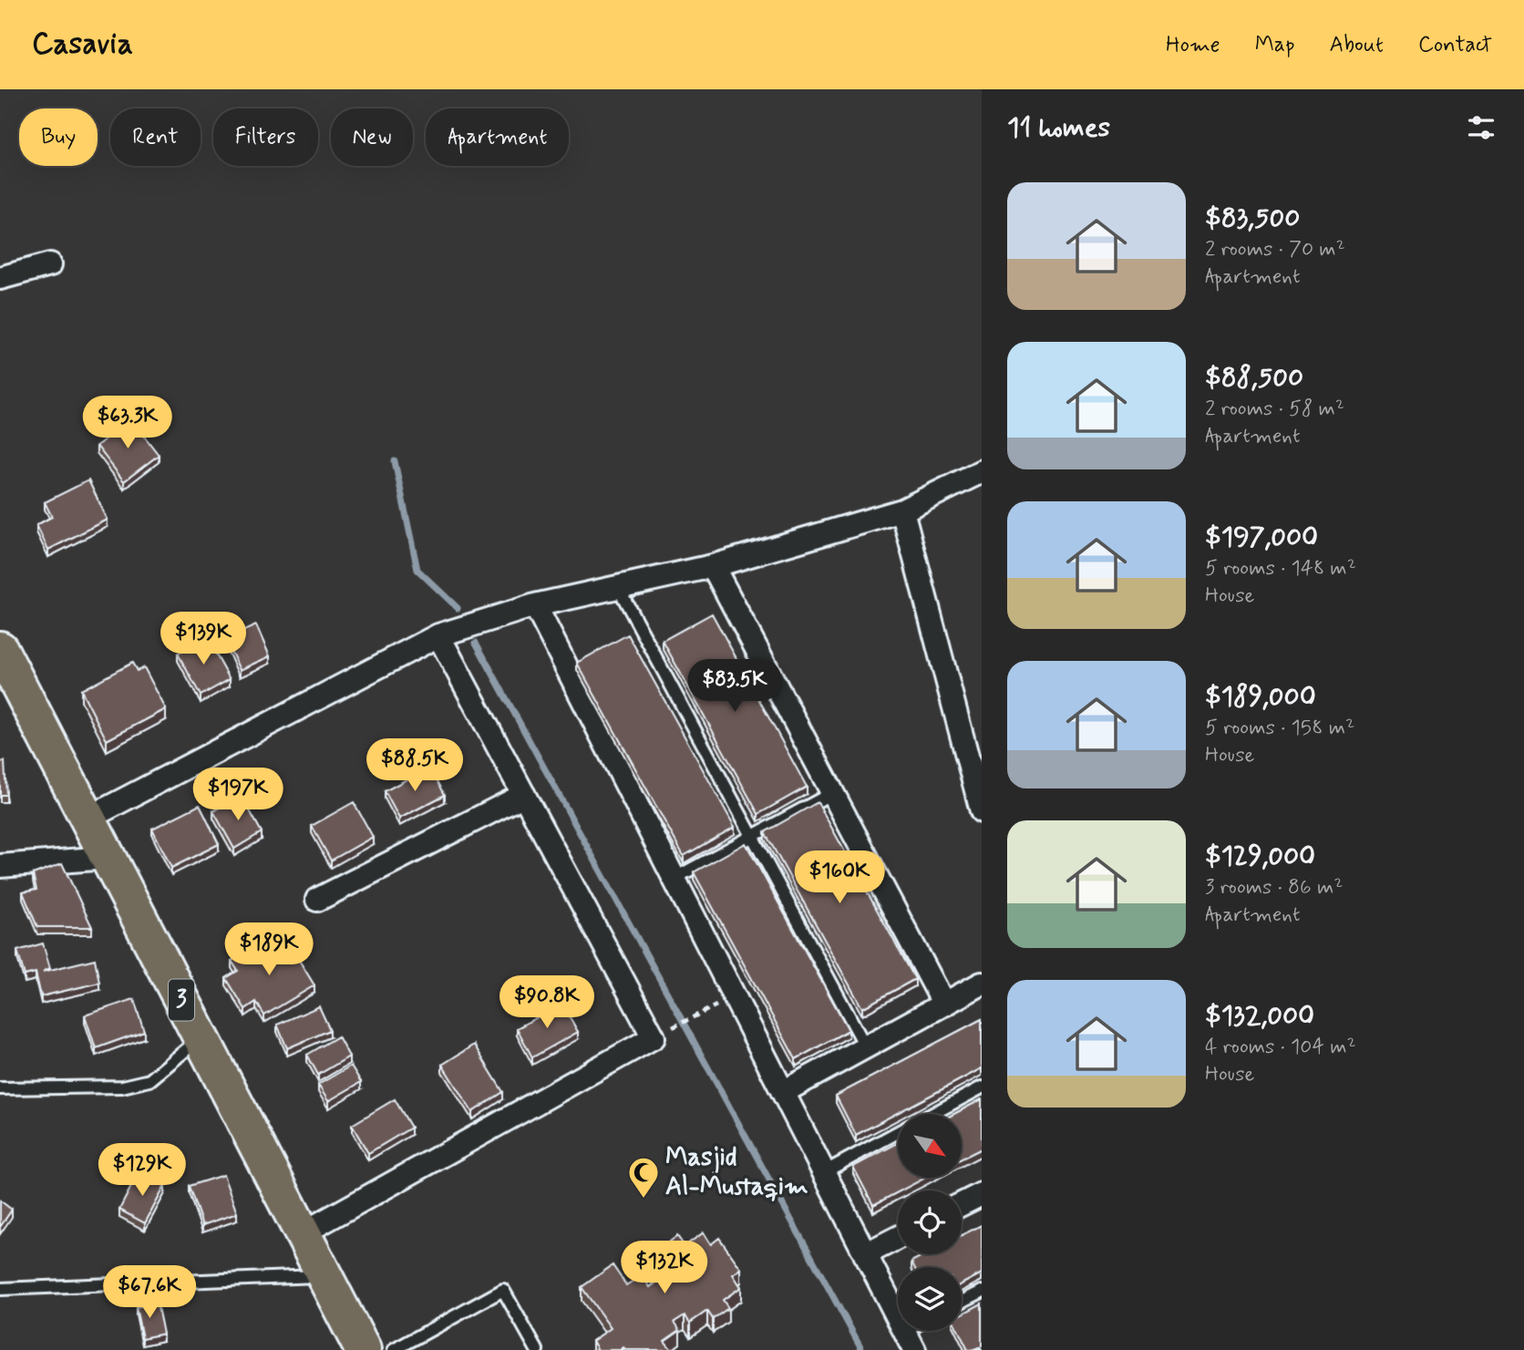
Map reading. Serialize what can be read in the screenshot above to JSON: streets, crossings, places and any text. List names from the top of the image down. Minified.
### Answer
{"streets":{"highway":["3"]},"places":{"mosque":["Masjid Al-Mustaqim"]},"north":"bottom right","page":{"header":"Casavia","nav":["Home","Map","About","Contact"],"heading":"11 homes","chip":["Buy","Rent","Filters","New","Apartment"],"list":[{"name":"$83,500","note":"2 rooms · 70 m² · Apartment"},{"name":"$88,500","note":"2 rooms · 58 m² · Apartment"},{"name":"$197,000","note":"5 rooms · 148 m² · House"},{"name":"$189,000","note":"5 rooms · 158 m² · House"},{"name":"$129,000","note":"3 rooms · 86 m² · Apartment"},{"name":"$132,000","note":"4 rooms · 104 m² · House"}],"price":["$63.3K","$139K","$83.5K","$88.5K","$197K","$160K","$189K","$90.8K","$129K","$132K","$67.6K"]}}
